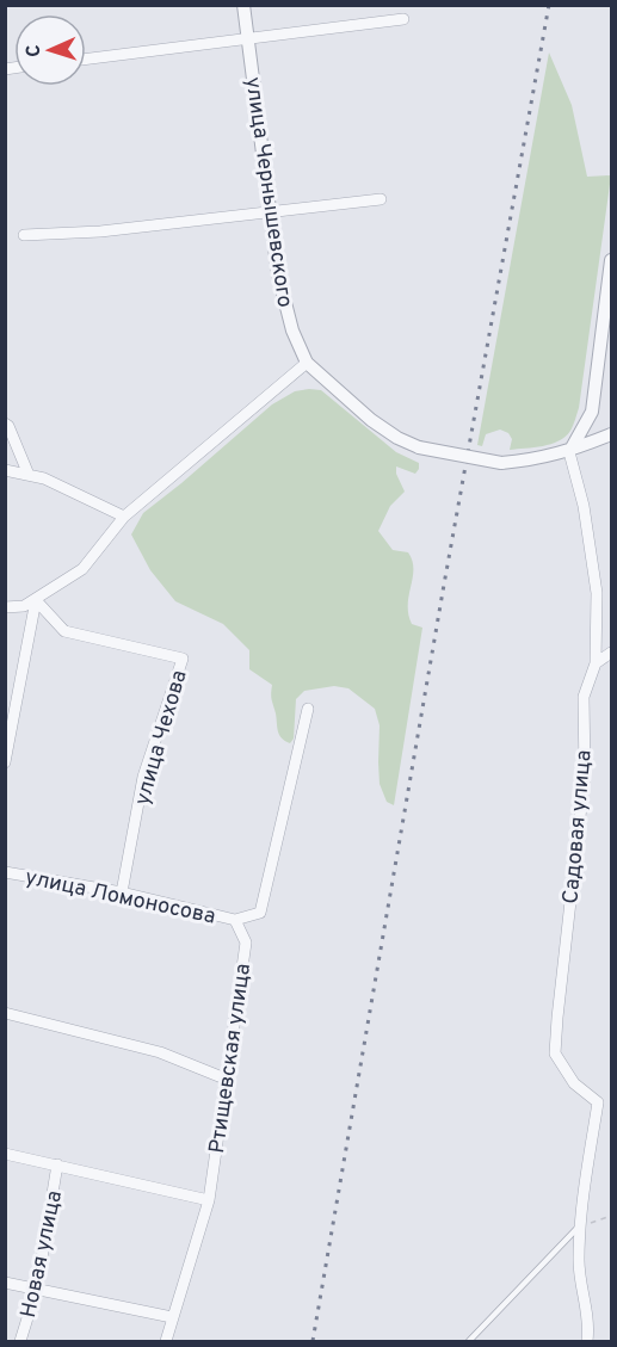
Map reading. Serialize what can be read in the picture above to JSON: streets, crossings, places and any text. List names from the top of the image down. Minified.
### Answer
{"streets":{"street":["улица Чернышевского","улица Чехова","Садовая улица","улица Ломоносова","Ртищевская улица","Новая улица"]},"crossings":[["улица Чернышевского","Садовая улица"],["улица Чехова","улица Ломоносова"],["улица Ломоносова","Ртищевская улица"]],"north":"left"}
